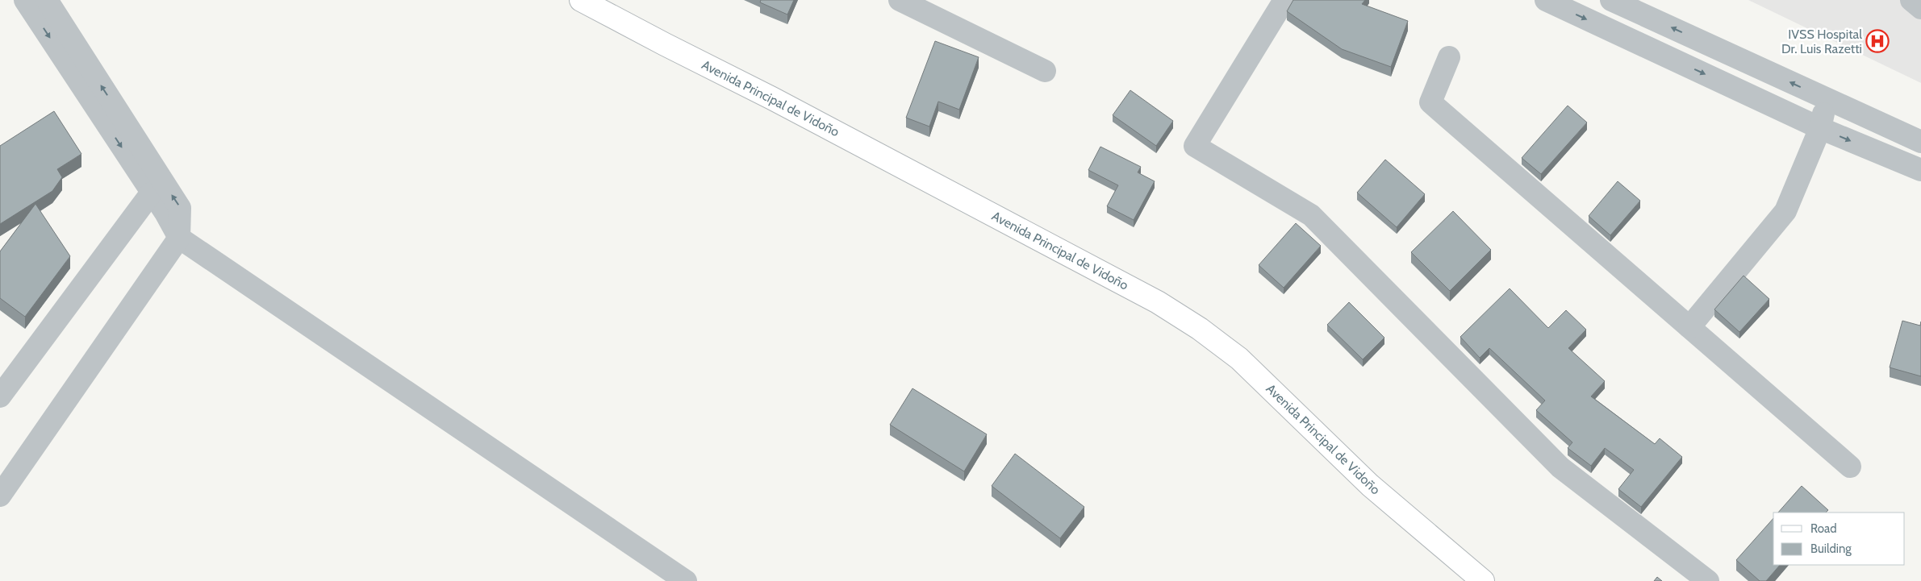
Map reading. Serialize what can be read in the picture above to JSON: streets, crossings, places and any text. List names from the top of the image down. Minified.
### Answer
{"streets":{"main road":["Avenida Principal de Vidoño"]},"places":{"hospital":["IVSS Hospital Dr. Luis Razetti"]},"legend":["Road","Building"]}
